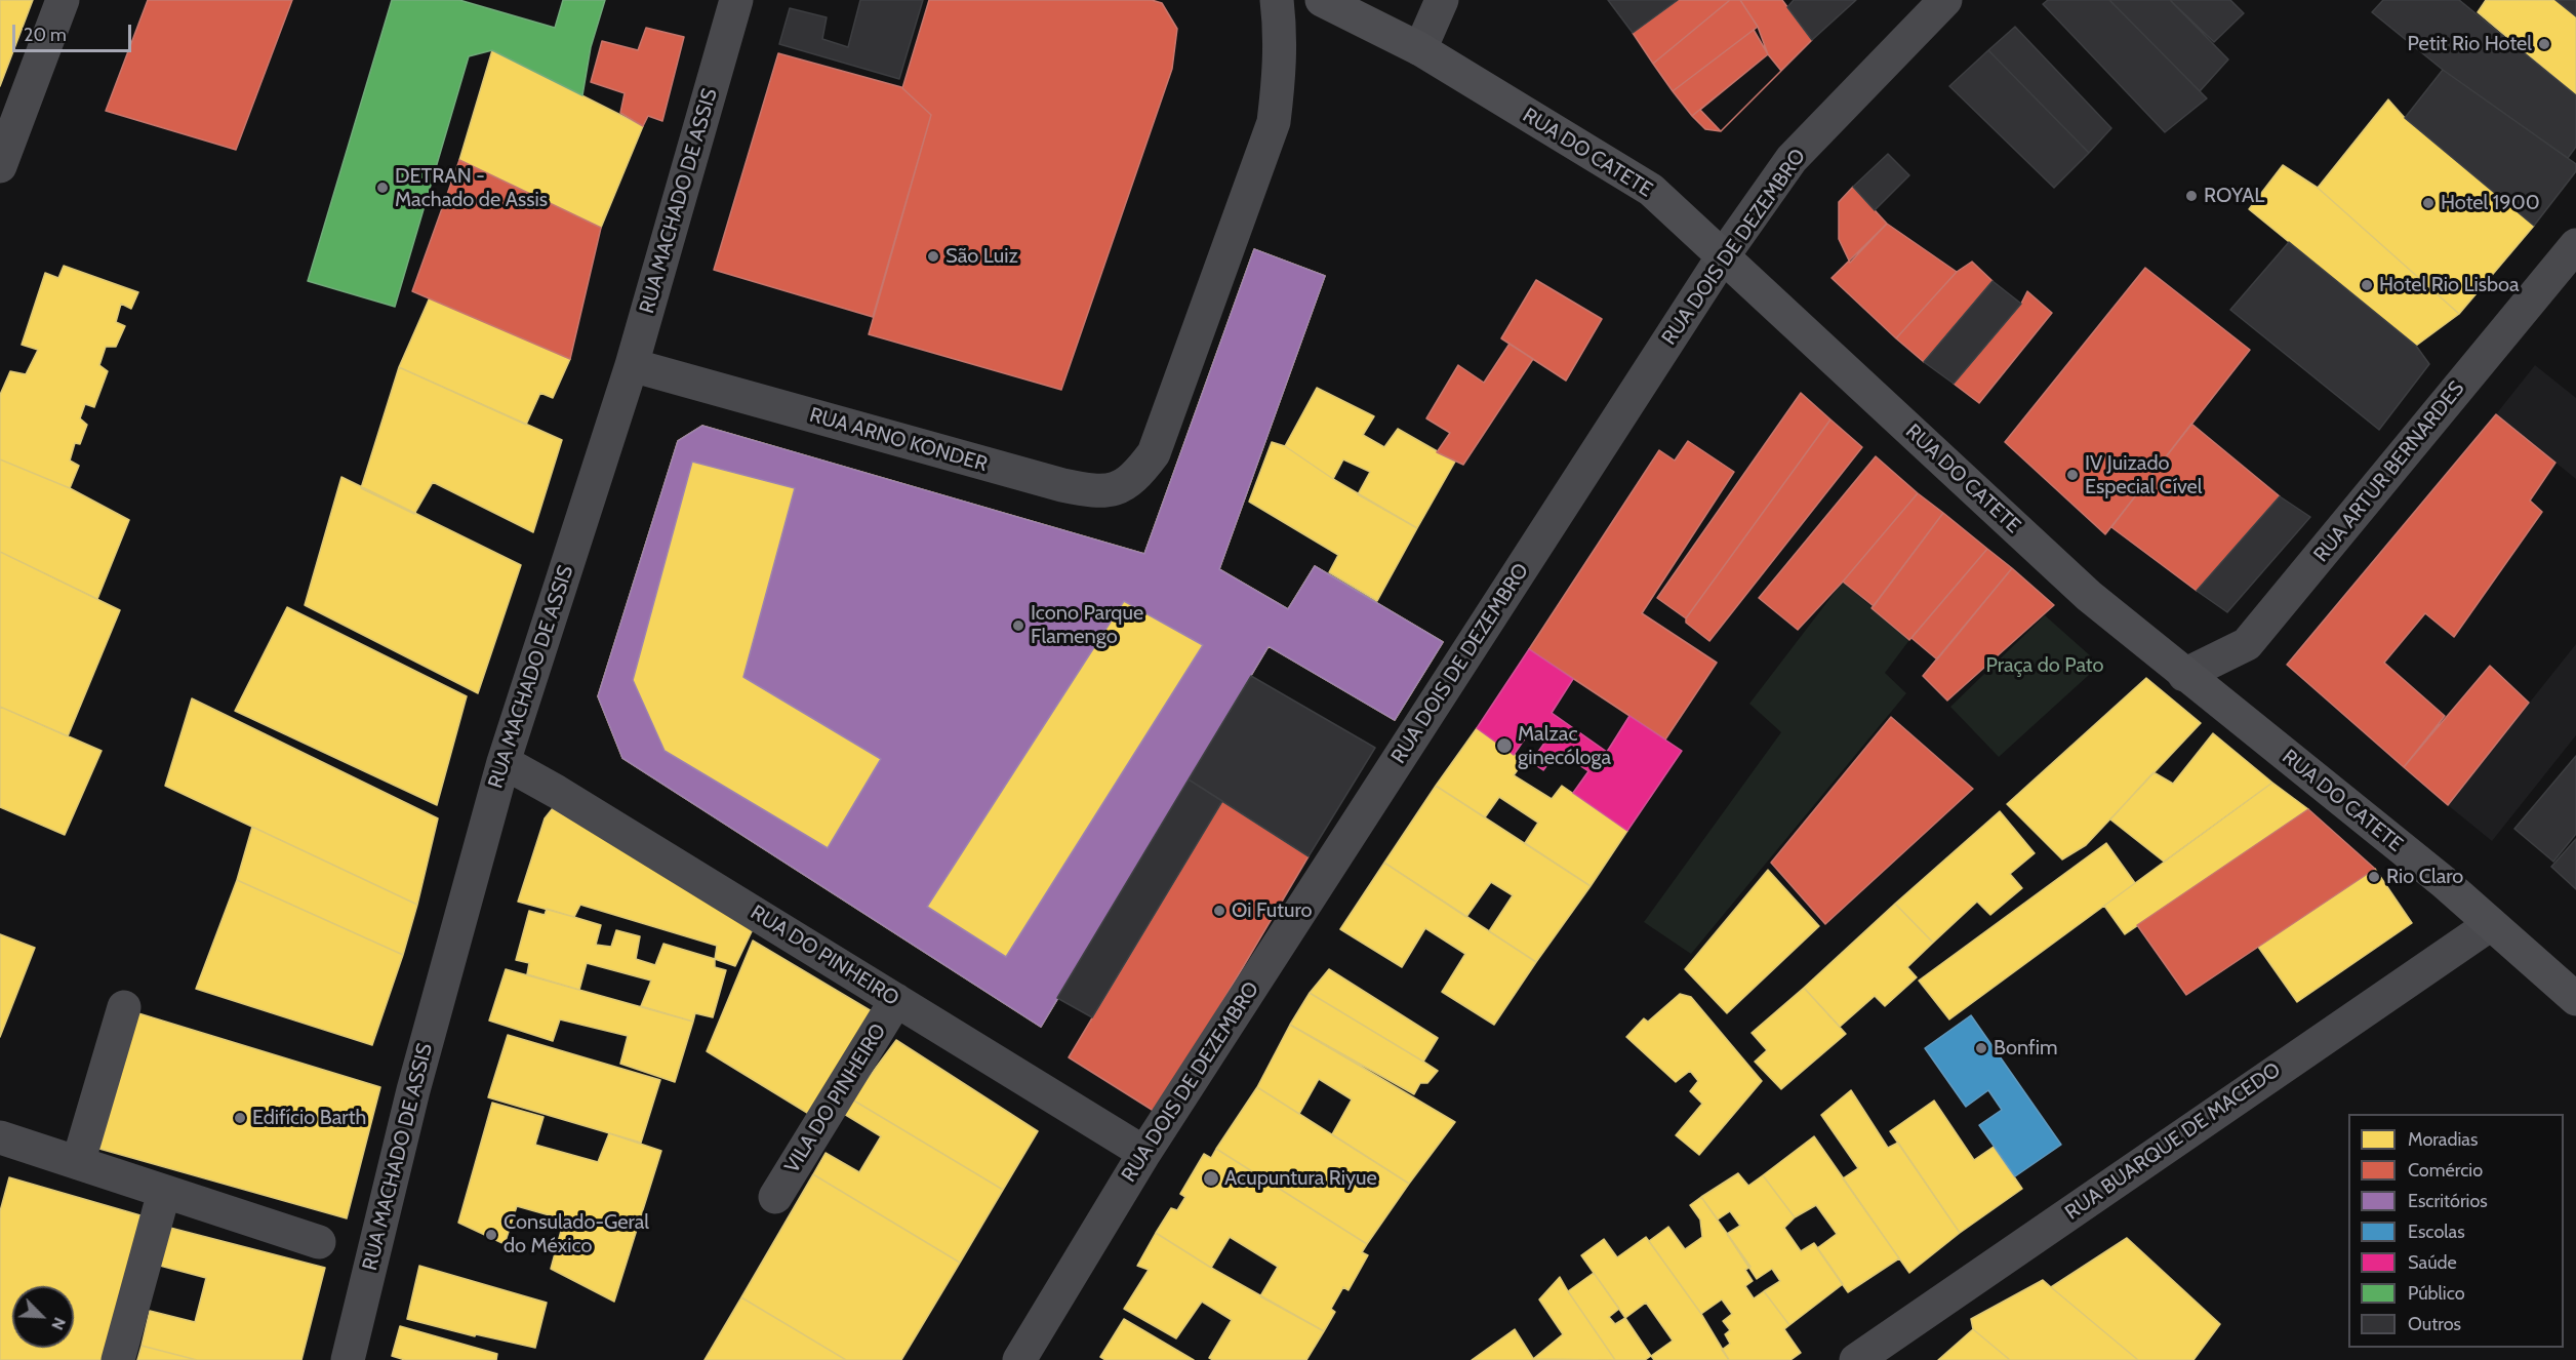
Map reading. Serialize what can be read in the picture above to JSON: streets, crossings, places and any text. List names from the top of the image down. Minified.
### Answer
{"streets":{"main road":["RUA DO CATETE"],"street":["RUA MACHADO DE ASSIS","RUA DOIS DE DEZEMBRO","RUA ARNO KONDER","RUA ARTUR BERNARDES","RUA DO PINHEIRO","VILA DO PINHEIRO","RUA BUARQUE DE MACEDO"]},"crossings":[["RUA DO CATETE","RUA DOIS DE DEZEMBRO"],["RUA DO CATETE","RUA ARTUR BERNARDES"],["RUA DO CATETE","RUA BUARQUE DE MACEDO"],["RUA MACHADO DE ASSIS","RUA ARNO KONDER"],["RUA MACHADO DE ASSIS","RUA DO PINHEIRO"],["RUA DOIS DE DEZEMBRO","RUA DO PINHEIRO"],["RUA DO PINHEIRO","VILA DO PINHEIRO"]],"parks":["Praça do Pato"],"places":["Petit Rio Hotel","DETRAN - Machado de Assis","ROYAL","Hotel 1900","São Luiz","Hotel Rio Lisboa","IV Juizado Especial Cível","Icono Parque Flamengo","Malzac ginecóloga","Rio Claro","Oi Futuro","Bonfim","Edifício Barth","Acupuntura Riyue","Consulado-Geral do México"],"legend":["Moradias","Comércio","Escritórios","Escolas","Saúde","Público","Outros"],"scale_bar":"20 m","north":"bottom right"}
